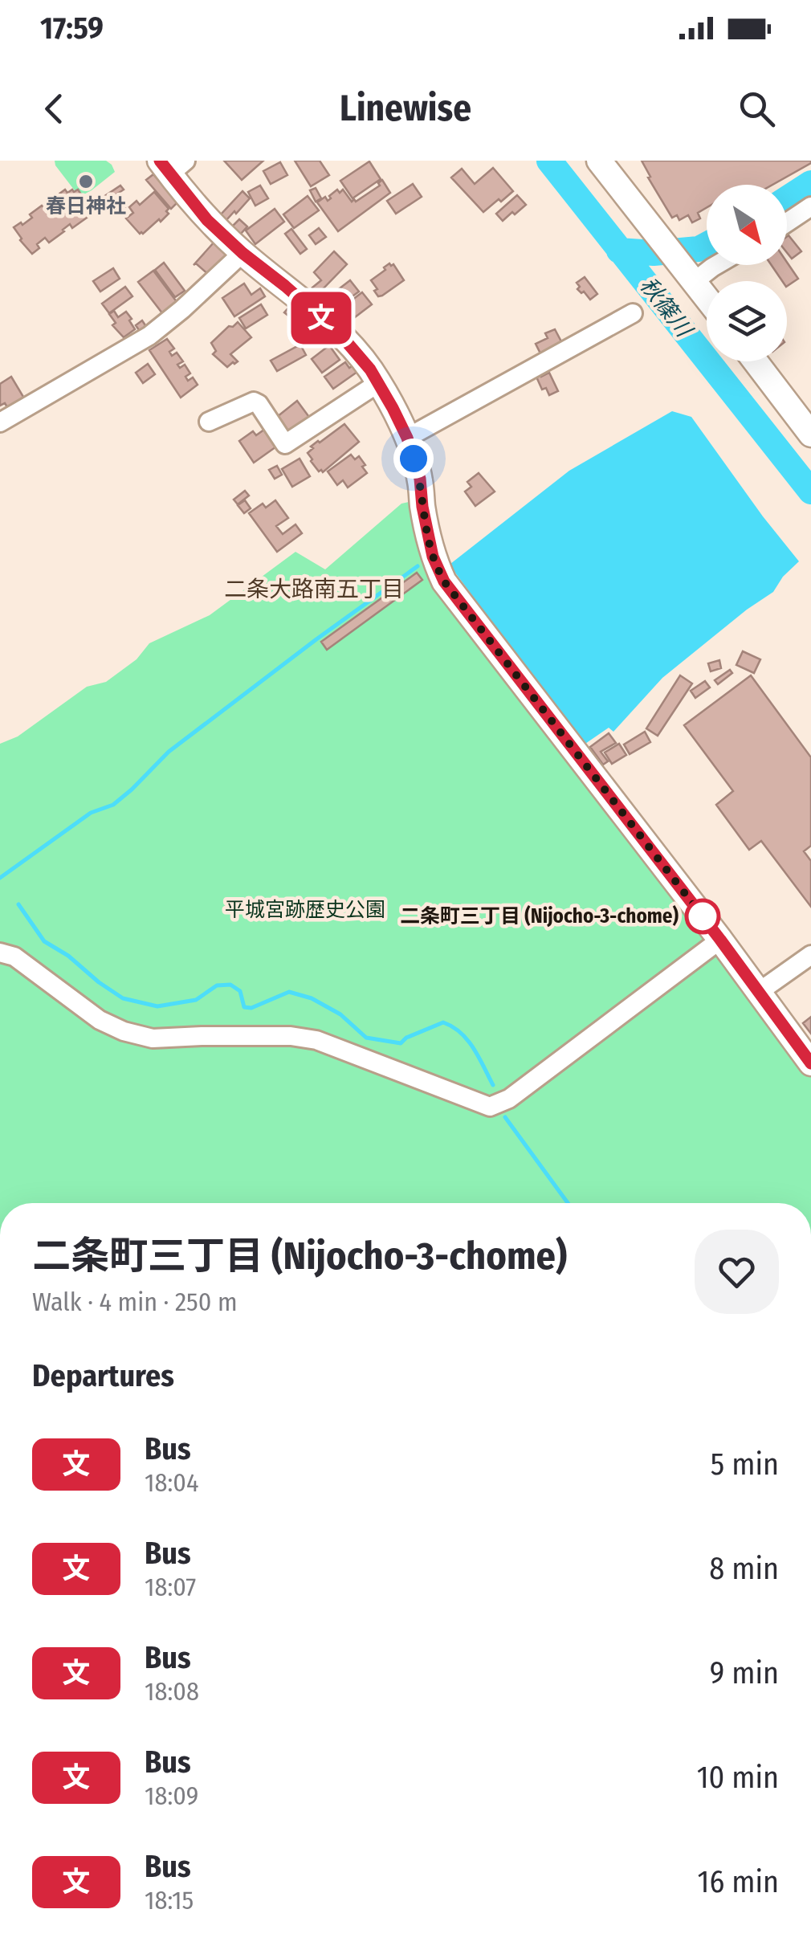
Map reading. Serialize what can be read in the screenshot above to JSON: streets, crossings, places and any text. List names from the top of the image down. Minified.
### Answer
{"districts":["二条大路南五丁目"],"water":["秋篠川"],"parks":["平城宮跡歴史公園"],"places":["春日神社","二条町三丁目 (Nijocho-3-chome)"],"lines":["bus line 文"],"north":"bottom right","page":{"status":"17:59","header":"Linewise","on_map":"文","heading":[["二条町三丁目 (Nijocho-3-chome)","Walk · 4 min · 250 m"],"Departures"],"list":[{"mark":"文","name":"Bus","note":"18:04","value":"5 min"},{"mark":"文","name":"Bus","note":"18:07","value":"8 min"},{"mark":"文","name":"Bus","note":"18:08","value":"9 min"},{"mark":"文","name":"Bus","note":"18:09","value":"10 min"},{"mark":"文","name":"Bus","note":"18:15","value":"16 min"}]}}
